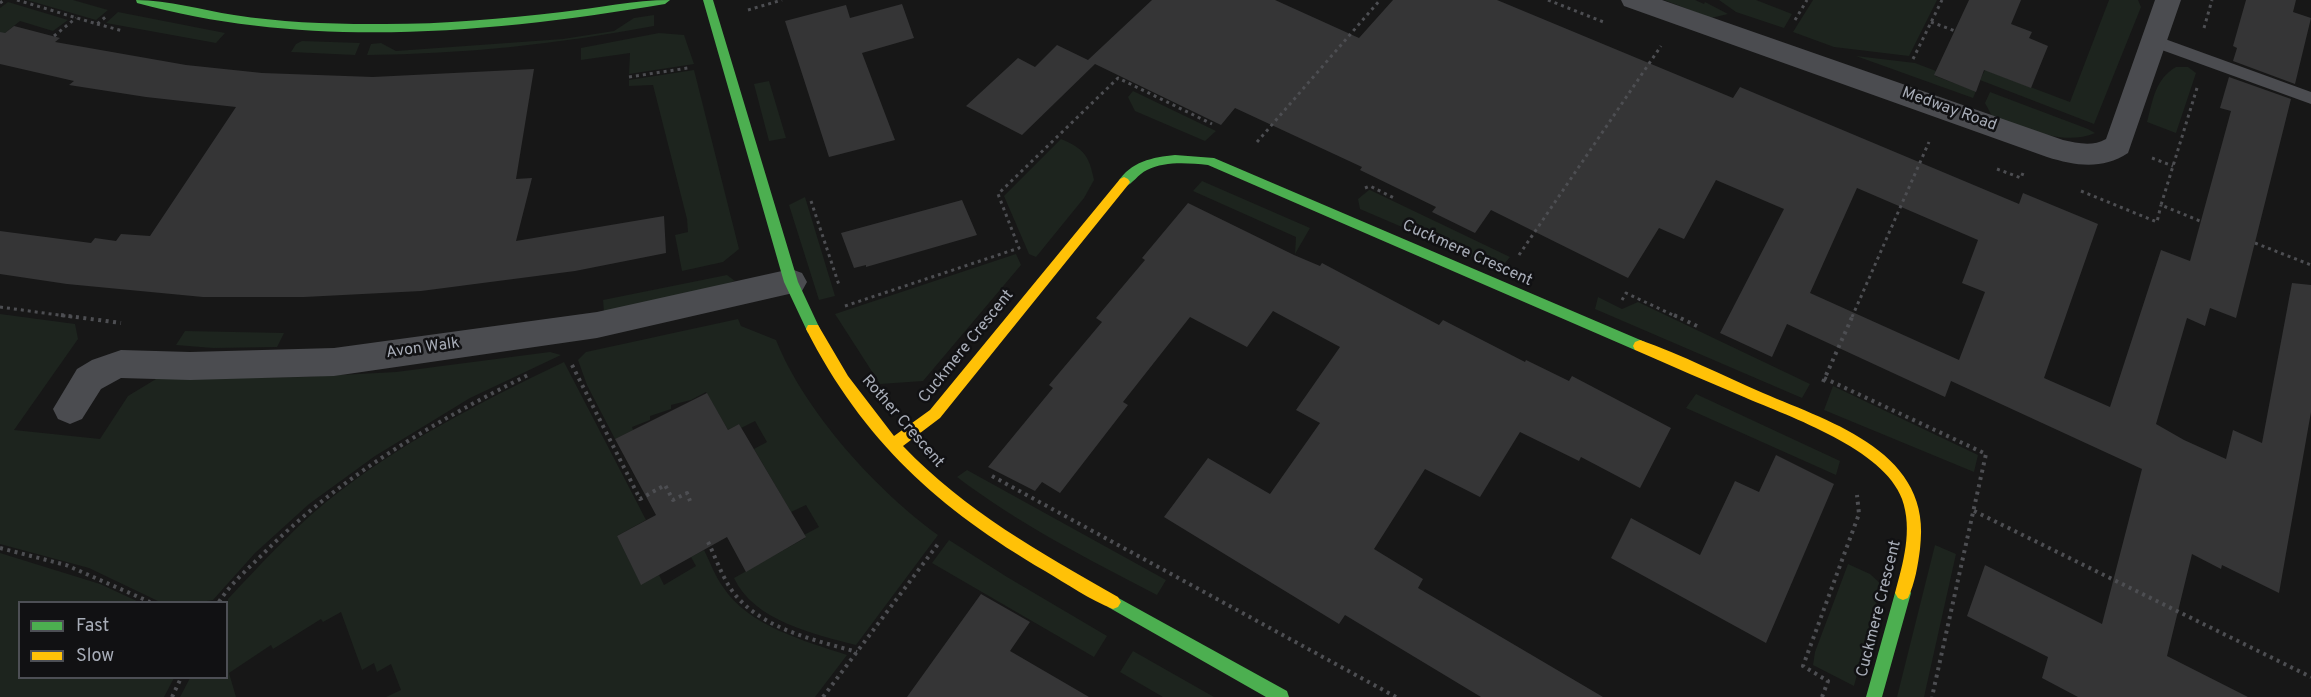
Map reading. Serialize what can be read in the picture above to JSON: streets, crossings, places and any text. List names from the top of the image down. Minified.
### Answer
{"streets":{"street":["Medway Road","Cuckmere Crescent","Avon Walk","Rother Crescent"]},"crossings":[["Cuckmere Crescent","Rother Crescent"],["Avon Walk","Rother Crescent"]],"legend":["Fast","Slow"]}
